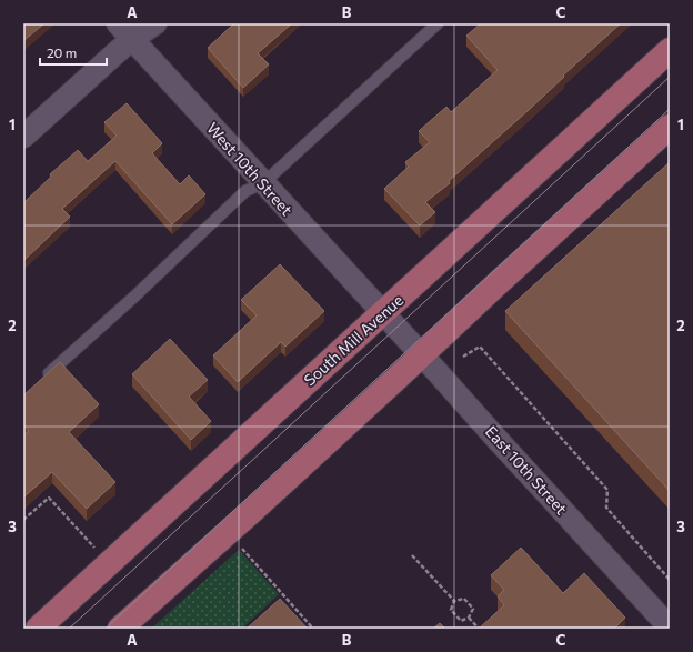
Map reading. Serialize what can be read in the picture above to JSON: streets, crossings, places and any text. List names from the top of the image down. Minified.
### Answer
{"streets":{"main road":["South Mill Avenue"],"street":["West 10th Street","East 10th Street"]},"crossings":[["West 10th Street","South Mill Avenue"],["West 10th Street","East 10th Street"],["South Mill Avenue","East 10th Street"]],"scale_bar":"20 m","grid":{"columns":["A","B","C"],"rows":["1","2","3"]}}
